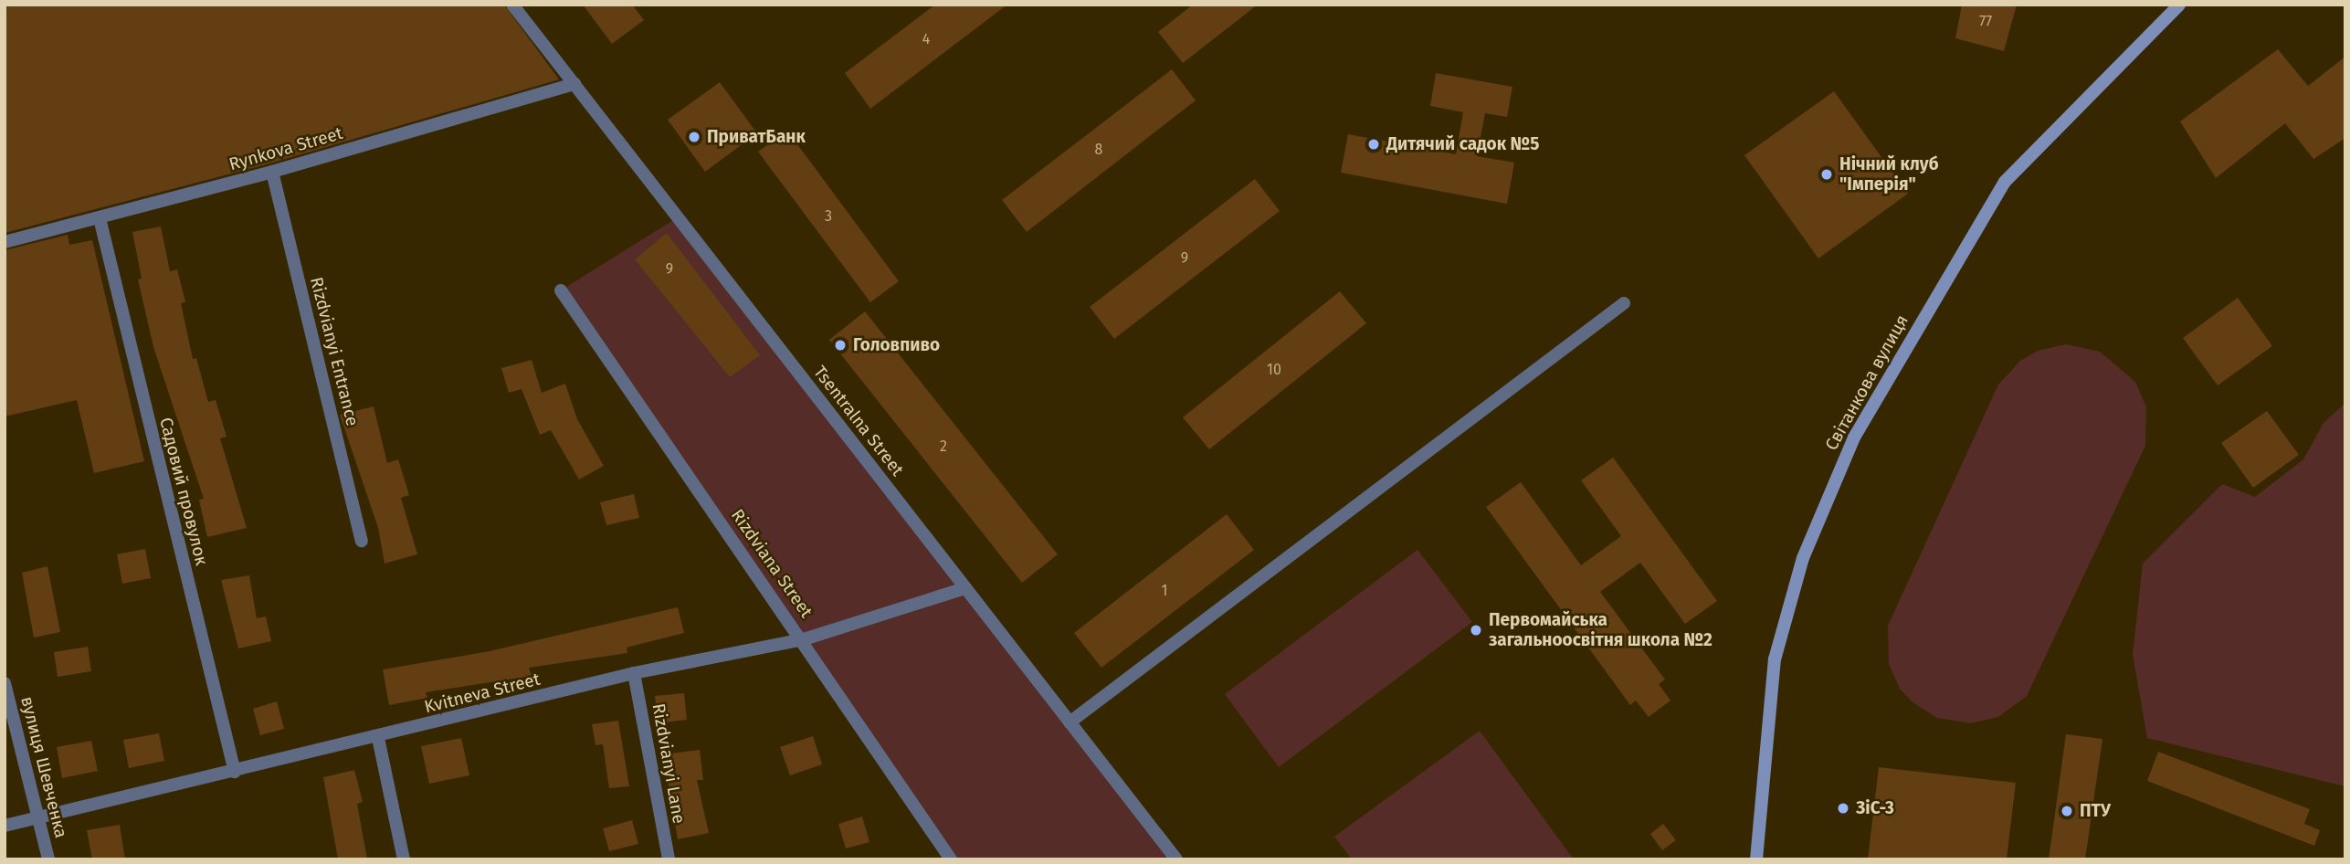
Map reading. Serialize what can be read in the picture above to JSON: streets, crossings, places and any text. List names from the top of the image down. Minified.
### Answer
{"streets":{"street":["Rynkova Street","Rizdvianyi Entrance","Світанкова вулиця","Tsentralna Street","Садовий провулок","Rizdviana Street","Kvitneva Street","Rizdvianyi Lane","вулиця Шевченка"]},"crossings":[["Rynkova Street","Rizdvianyi Entrance"],["Rynkova Street","Tsentralna Street"],["Rynkova Street","Садовий провулок"],["Tsentralna Street","Kvitneva Street"],["Садовий провулок","Kvitneva Street"],["Rizdviana Street","Kvitneva Street"],["Kvitneva Street","Rizdvianyi Lane"],["Kvitneva Street","вулиця Шевченка"]],"places":["ПриватБанк","Дитячий садок №5","Нічний клуб \"Імперія\"","Головпиво","Первомайська загальноосвітня школа №2","ЗіС-3","ПТУ"],"house_numbers":["77","4","8","3","9","9","10","2","1"]}
